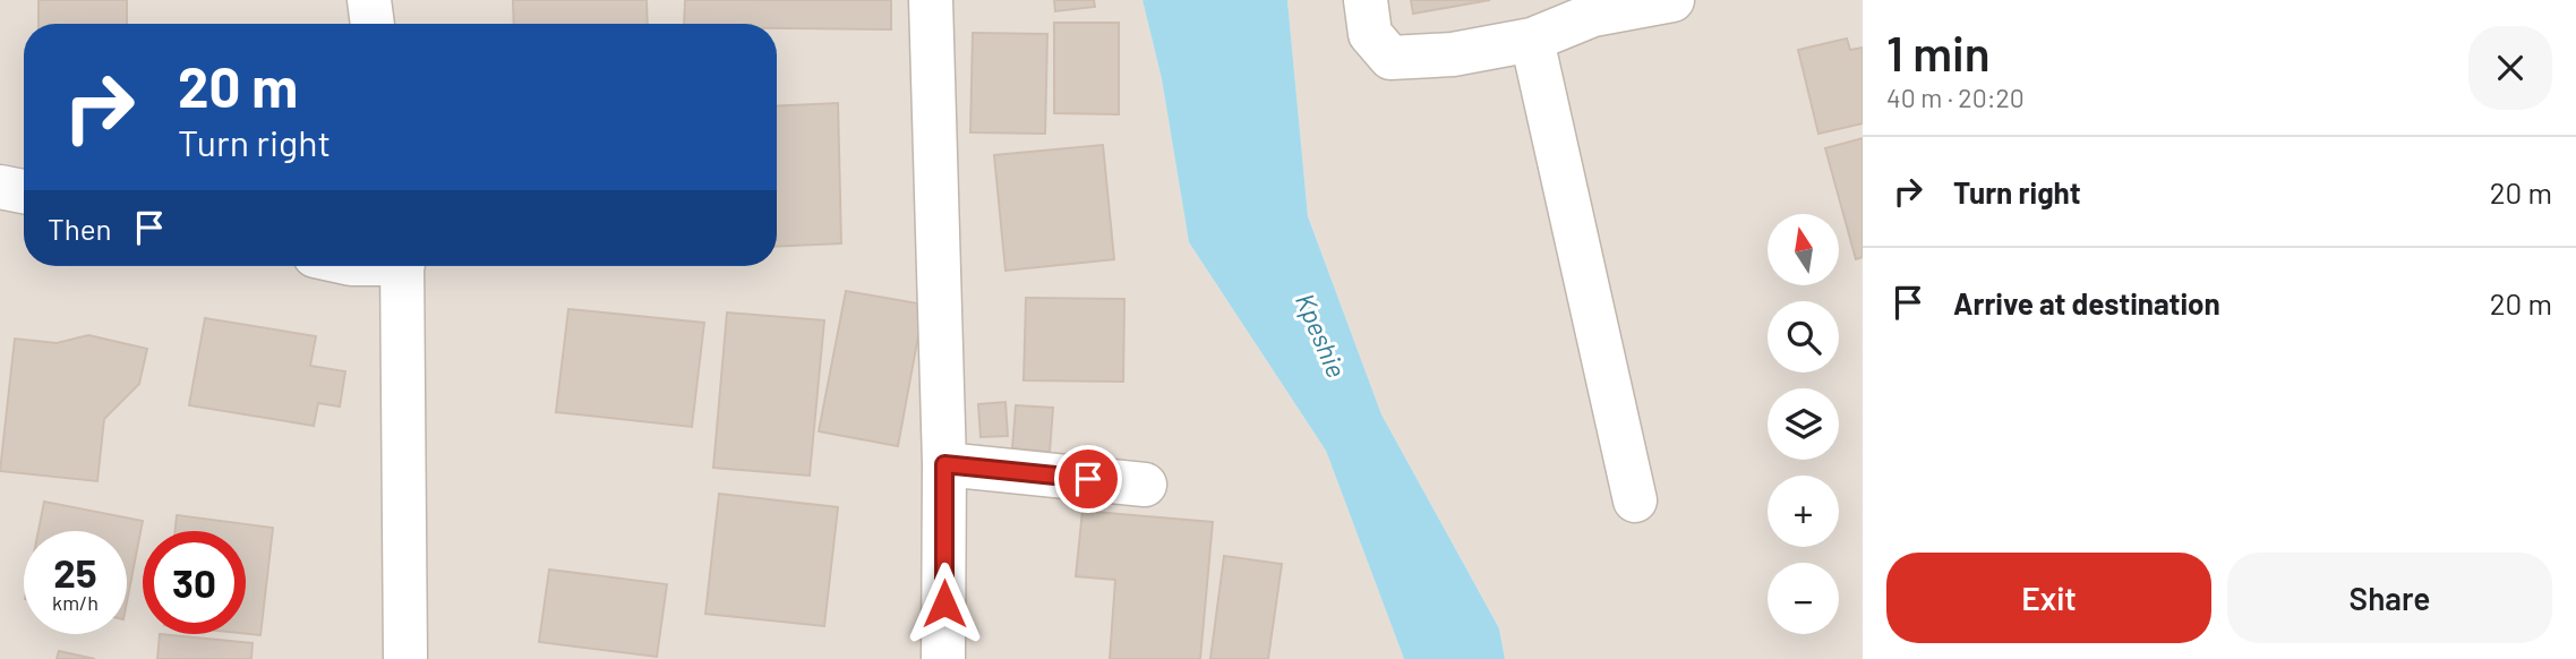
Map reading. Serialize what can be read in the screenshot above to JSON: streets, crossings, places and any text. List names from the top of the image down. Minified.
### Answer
{"water":["Kpeshie"],"north":"top","page":{"heading":["1 min","40 m · 20:20"],"turn":["20 m","Turn right"],"list":[{"name":"Turn right","value":"20 m"},{"name":"Arrive at destination","value":"20 m"}],"then":"Then","map_buttons":["+","−"],"speed":"25 km/h","limit":"30","buttons":["Exit","Share"]}}
